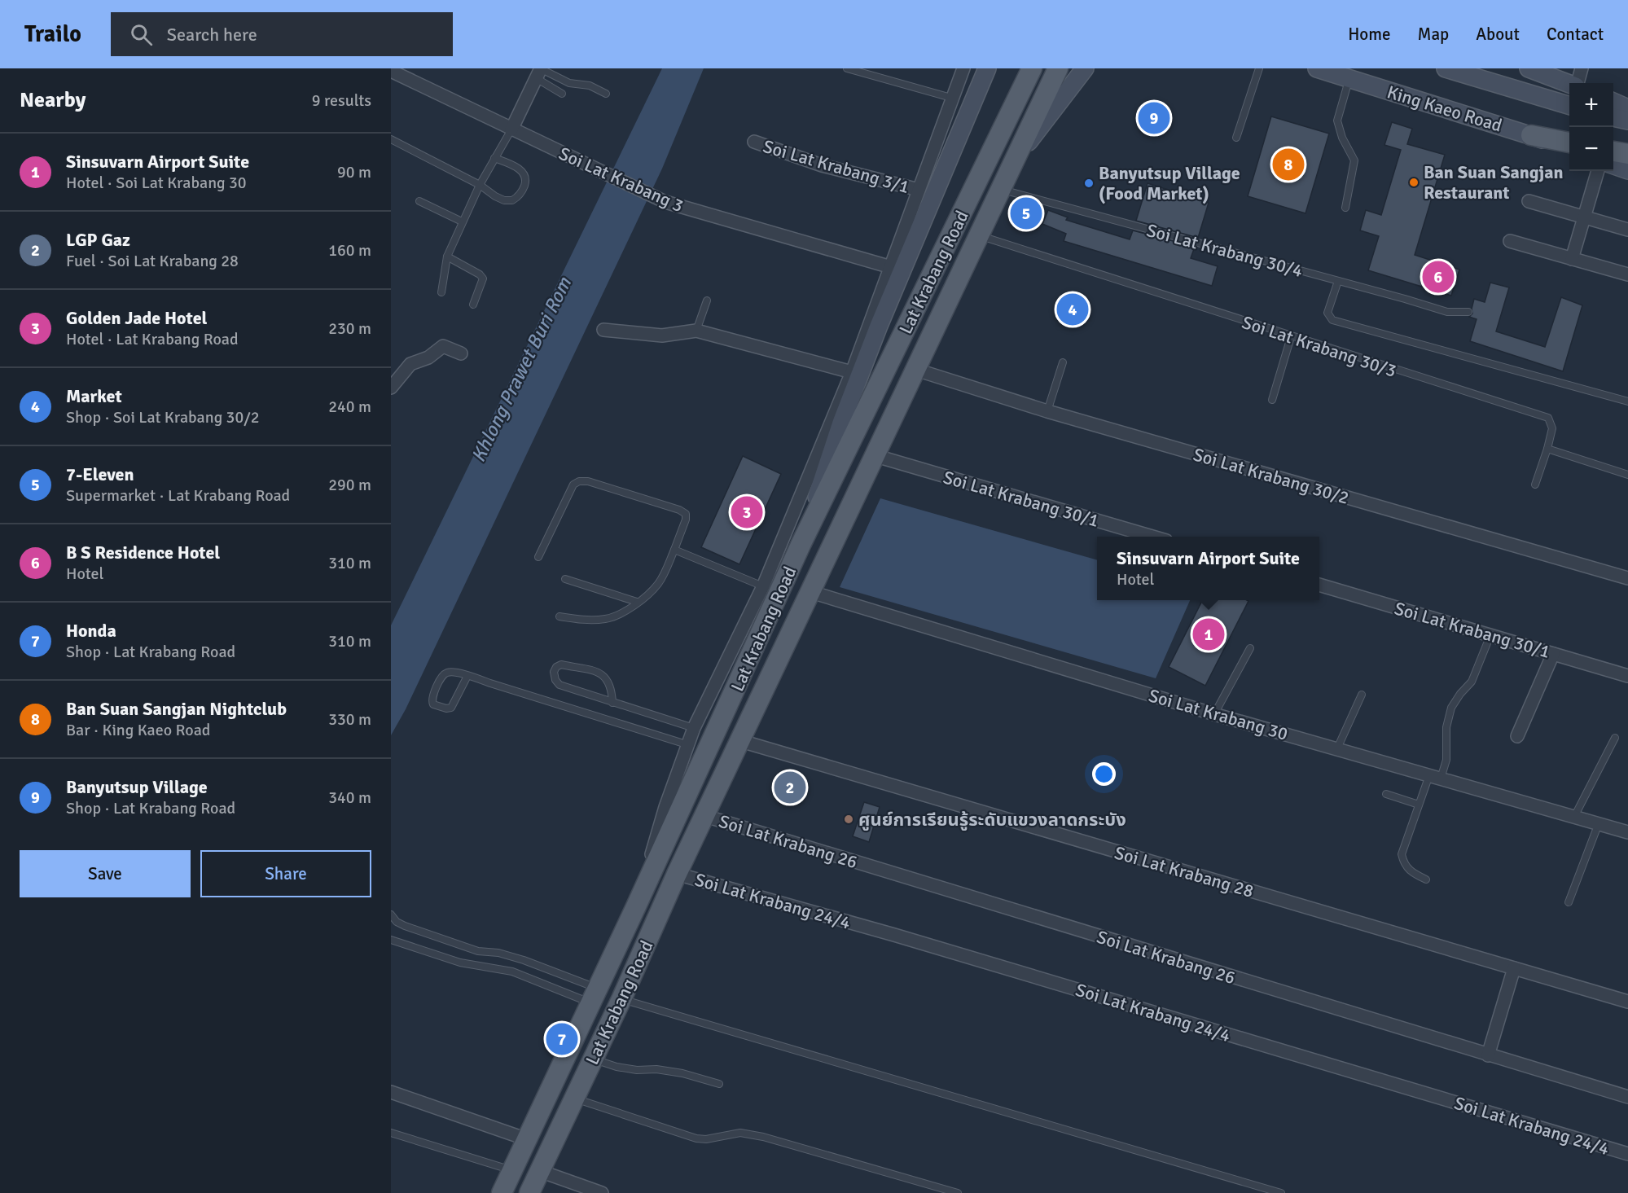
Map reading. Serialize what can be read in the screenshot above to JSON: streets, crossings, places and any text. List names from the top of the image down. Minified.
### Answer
{"streets":{"main road":["King Kaeo Road","Lat Krabang Road"],"street":["Soi Lat Krabang 3/1","Soi Lat Krabang 3","Soi Lat Krabang 30/2","Soi Lat Krabang 30/1","Soi Lat Krabang 30","Soi Lat Krabang 26","Soi Lat Krabang 28","Soi Lat Krabang 24/4"],"lane":["Soi Lat Krabang 30/4","Soi Lat Krabang 30/3"]},"crossings":[["Soi Lat Krabang 30/4","Lat Krabang Road"],["Lat Krabang Road","Soi Lat Krabang 30/3"],["Lat Krabang Road","Soi Lat Krabang 30/2"],["Lat Krabang Road","Soi Lat Krabang 30/1"],["Lat Krabang Road","Soi Lat Krabang 30"],["Lat Krabang Road","Soi Lat Krabang 26"],["Lat Krabang Road","Soi Lat Krabang 28"],["Lat Krabang Road","Soi Lat Krabang 24/4"]],"water":["Khlong Prawet Buri Rom"],"places":["Ban Suan Sangjan Restaurant","Banyutsup Village (Food Market)","ศูนย์การเรียนรู้ระดับแขวงลาดกระบัง"],"page":{"header":"Trailo","search":"Search here","nav":["Home","Map","About","Contact"],"heading":["Nearby","9 results"],"map_buttons":["+","−"],"pins":["9","8","5","6","4","3","1","2","7"],"list":[{"mark":"1","name":"Sinsuvarn Airport Suite","note":"Hotel · Soi Lat Krabang 30","value":"90 m"},{"mark":"2","name":"LGP Gaz","note":"Fuel · Soi Lat Krabang 28","value":"160 m"},{"mark":"3","name":"Golden Jade Hotel","note":"Hotel · Lat Krabang Road","value":"230 m"},{"mark":"4","name":"Market","note":"Shop · Soi Lat Krabang 30/2","value":"240 m"},{"mark":"5","name":"7-Eleven","note":"Supermarket · Lat Krabang Road","value":"290 m"},{"mark":"6","name":"B S Residence Hotel","note":"Hotel","value":"310 m"},{"mark":"7","name":"Honda","note":"Shop · Lat Krabang Road","value":"310 m"},{"mark":"8","name":"Ban Suan Sangjan Nightclub","note":"Bar · King Kaeo Road","value":"330 m"},{"mark":"9","name":"Banyutsup Village","note":"Shop · Lat Krabang Road","value":"340 m"}],"popup":["Sinsuvarn Airport Suite","Hotel"],"buttons":["Save","Share"]}}
